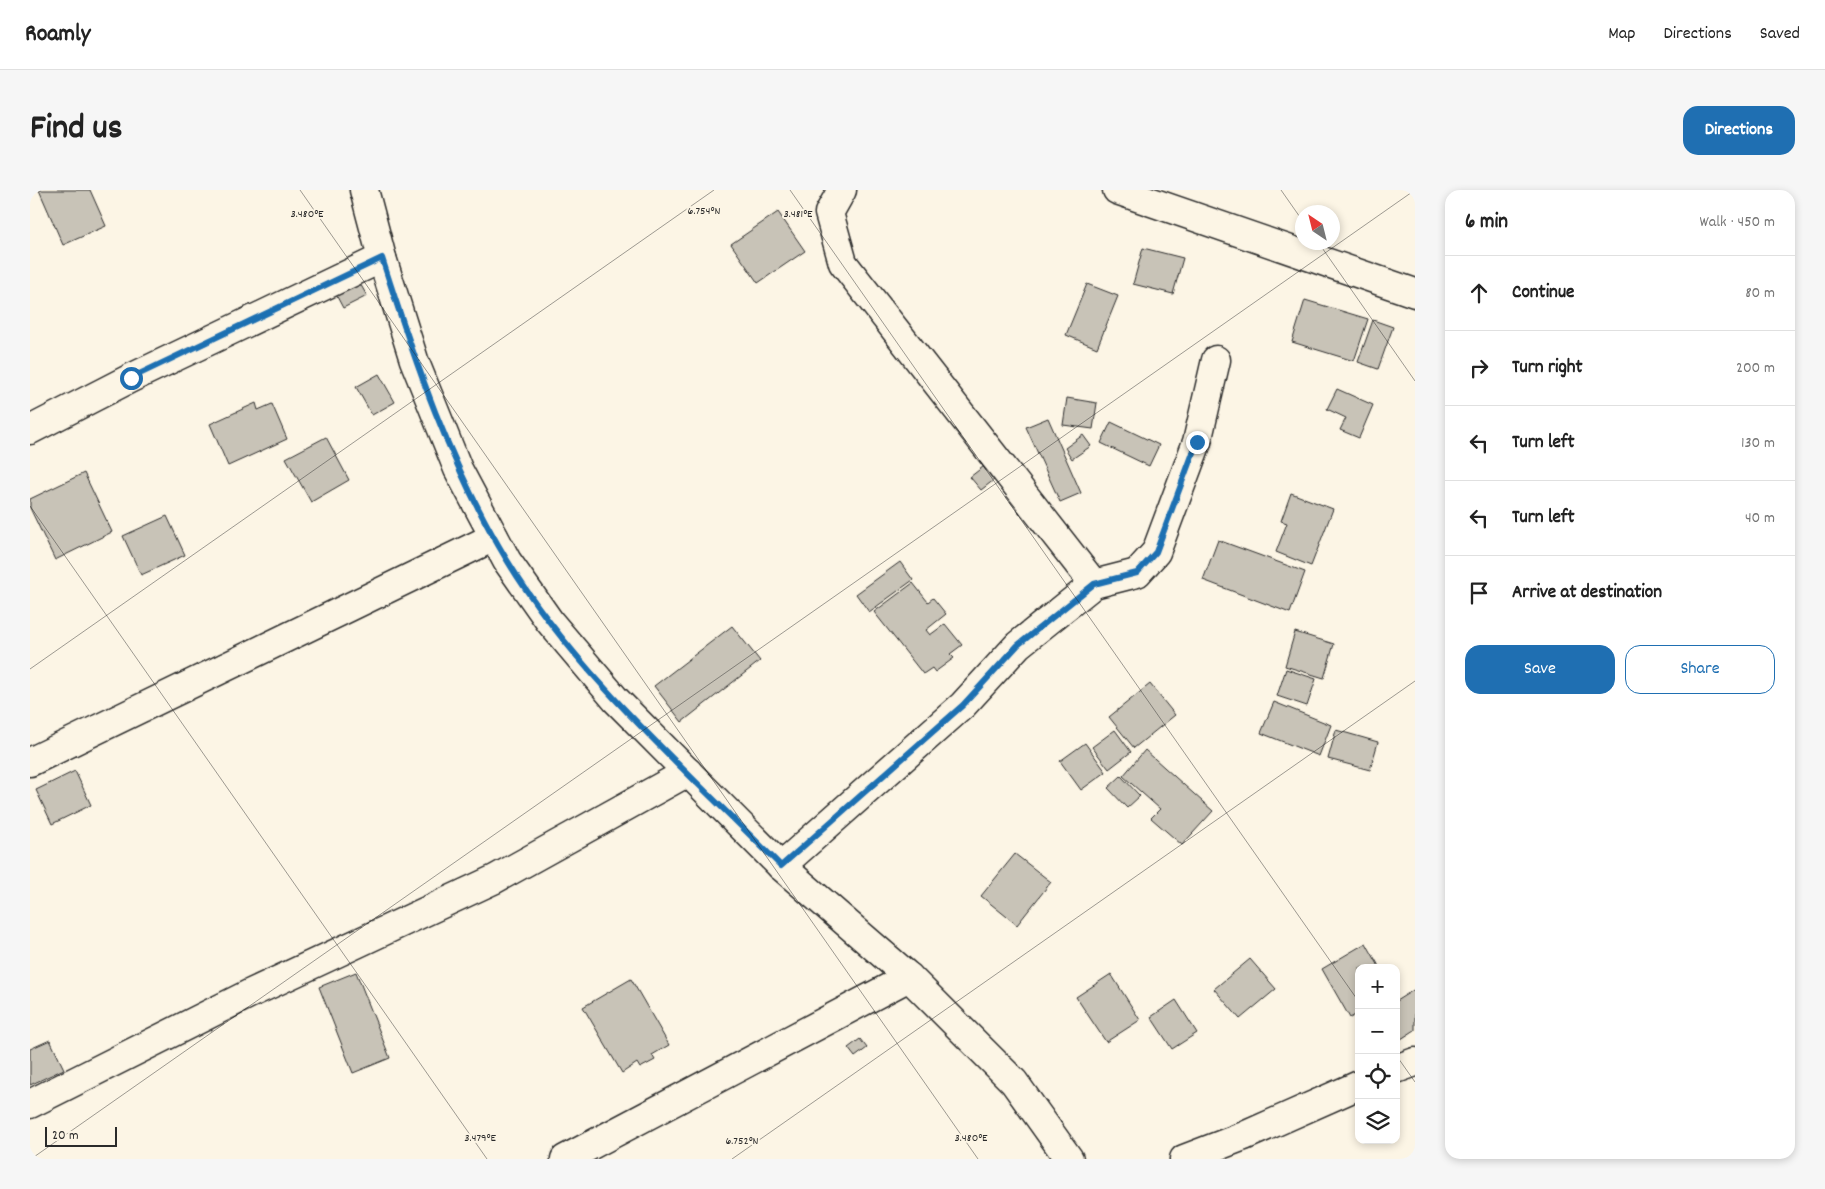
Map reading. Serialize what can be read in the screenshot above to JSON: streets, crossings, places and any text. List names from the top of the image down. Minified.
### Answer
{"scale_bar":"20 m","north":"top left","page":{"header":"Roamly","nav":["Map","Directions","Saved"],"title":"Find us","buttons":["Directions",["Save","Share"]],"heading":["6 min","Walk · 450 m"],"list":[["Continue","80 m"],["Turn right","200 m"],["Turn left","130 m"],["Turn left","40 m"],"Arrive at destination"],"map_buttons":["+","−"],"scale":"20 m"},"coordinates":["6.754°N","3.480°E","3.481°E","3.479°E","6.752°N"]}
